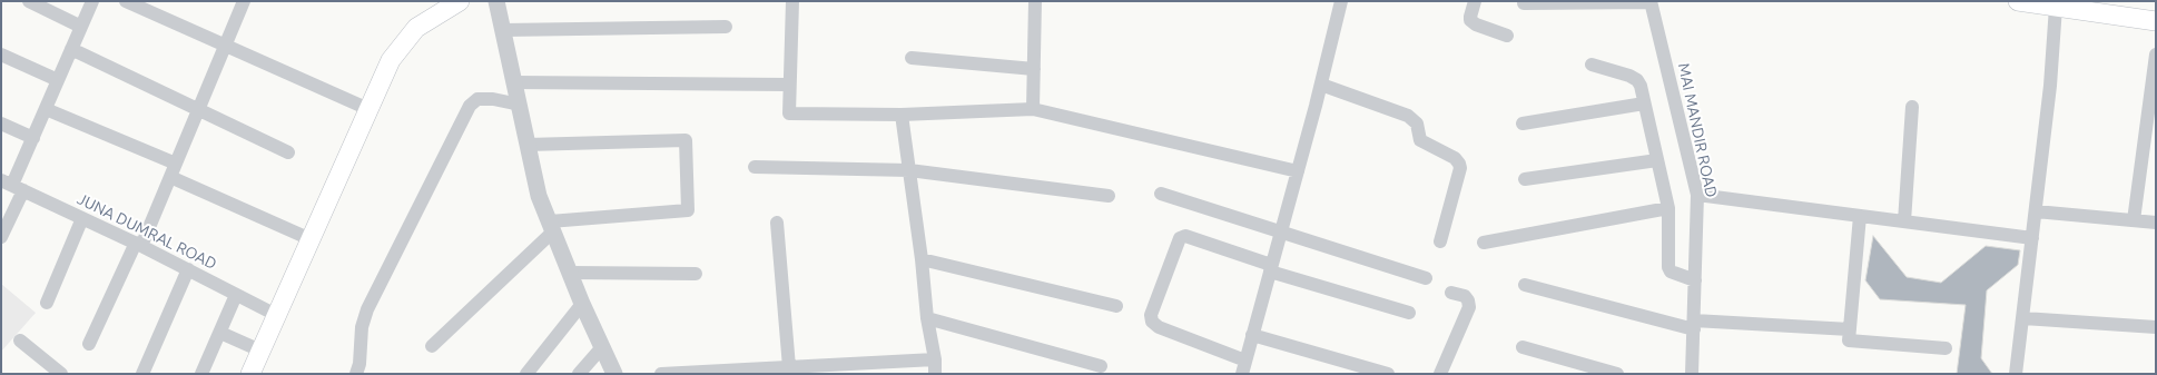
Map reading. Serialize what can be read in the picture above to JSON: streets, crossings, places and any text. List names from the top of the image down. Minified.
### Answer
{"streets":{"street":["MAI MANDIR ROAD","JUNA DUMRAL ROAD"]}}
